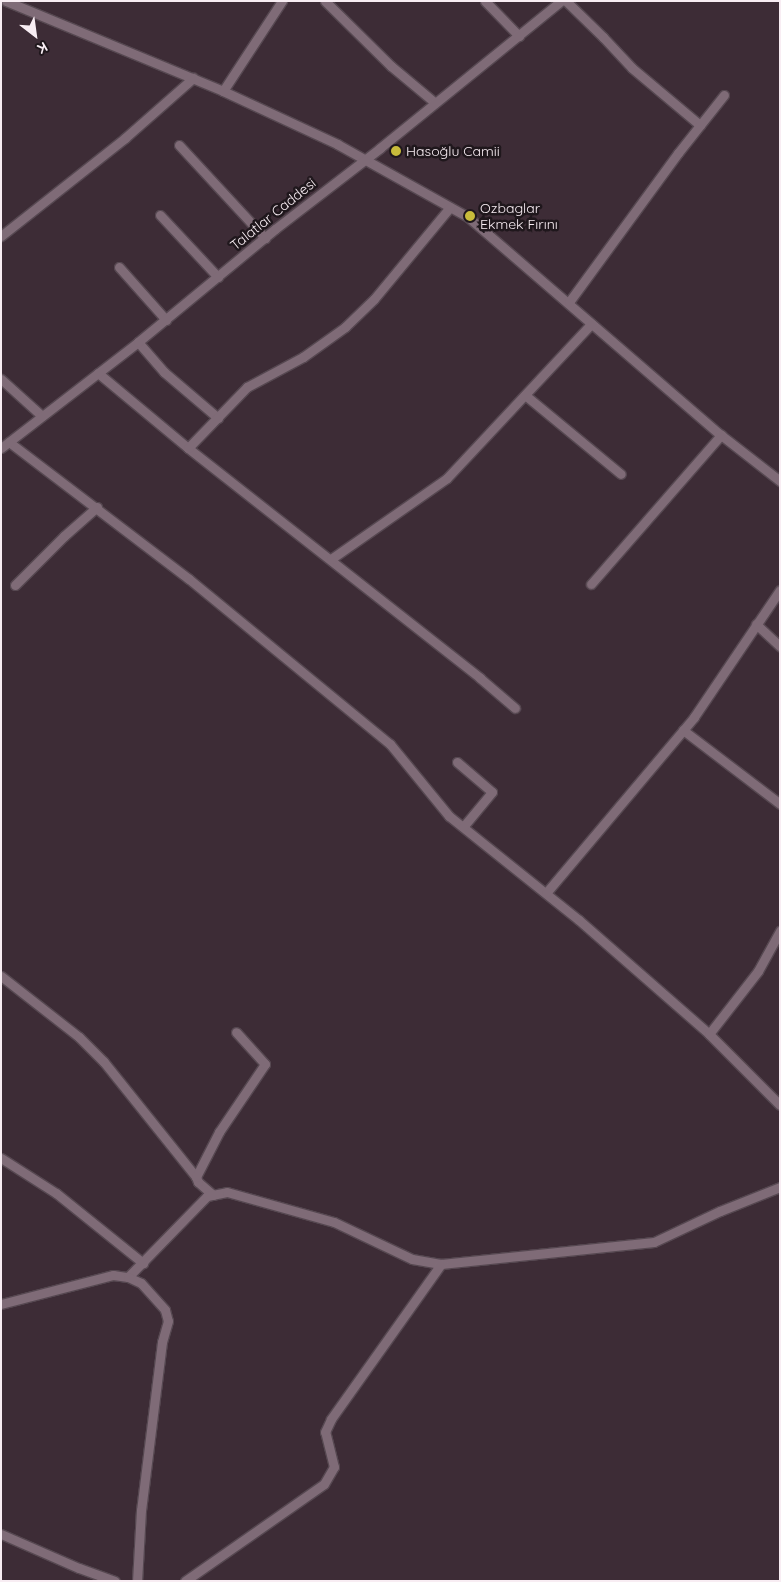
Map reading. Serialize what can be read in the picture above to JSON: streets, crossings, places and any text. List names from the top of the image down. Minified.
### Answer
{"streets":{"street":["Talatlar Caddesi"]},"places":["Hasoğlu Camii","Ozbaglar Ekmek Fırını"],"north":"bottom right"}
